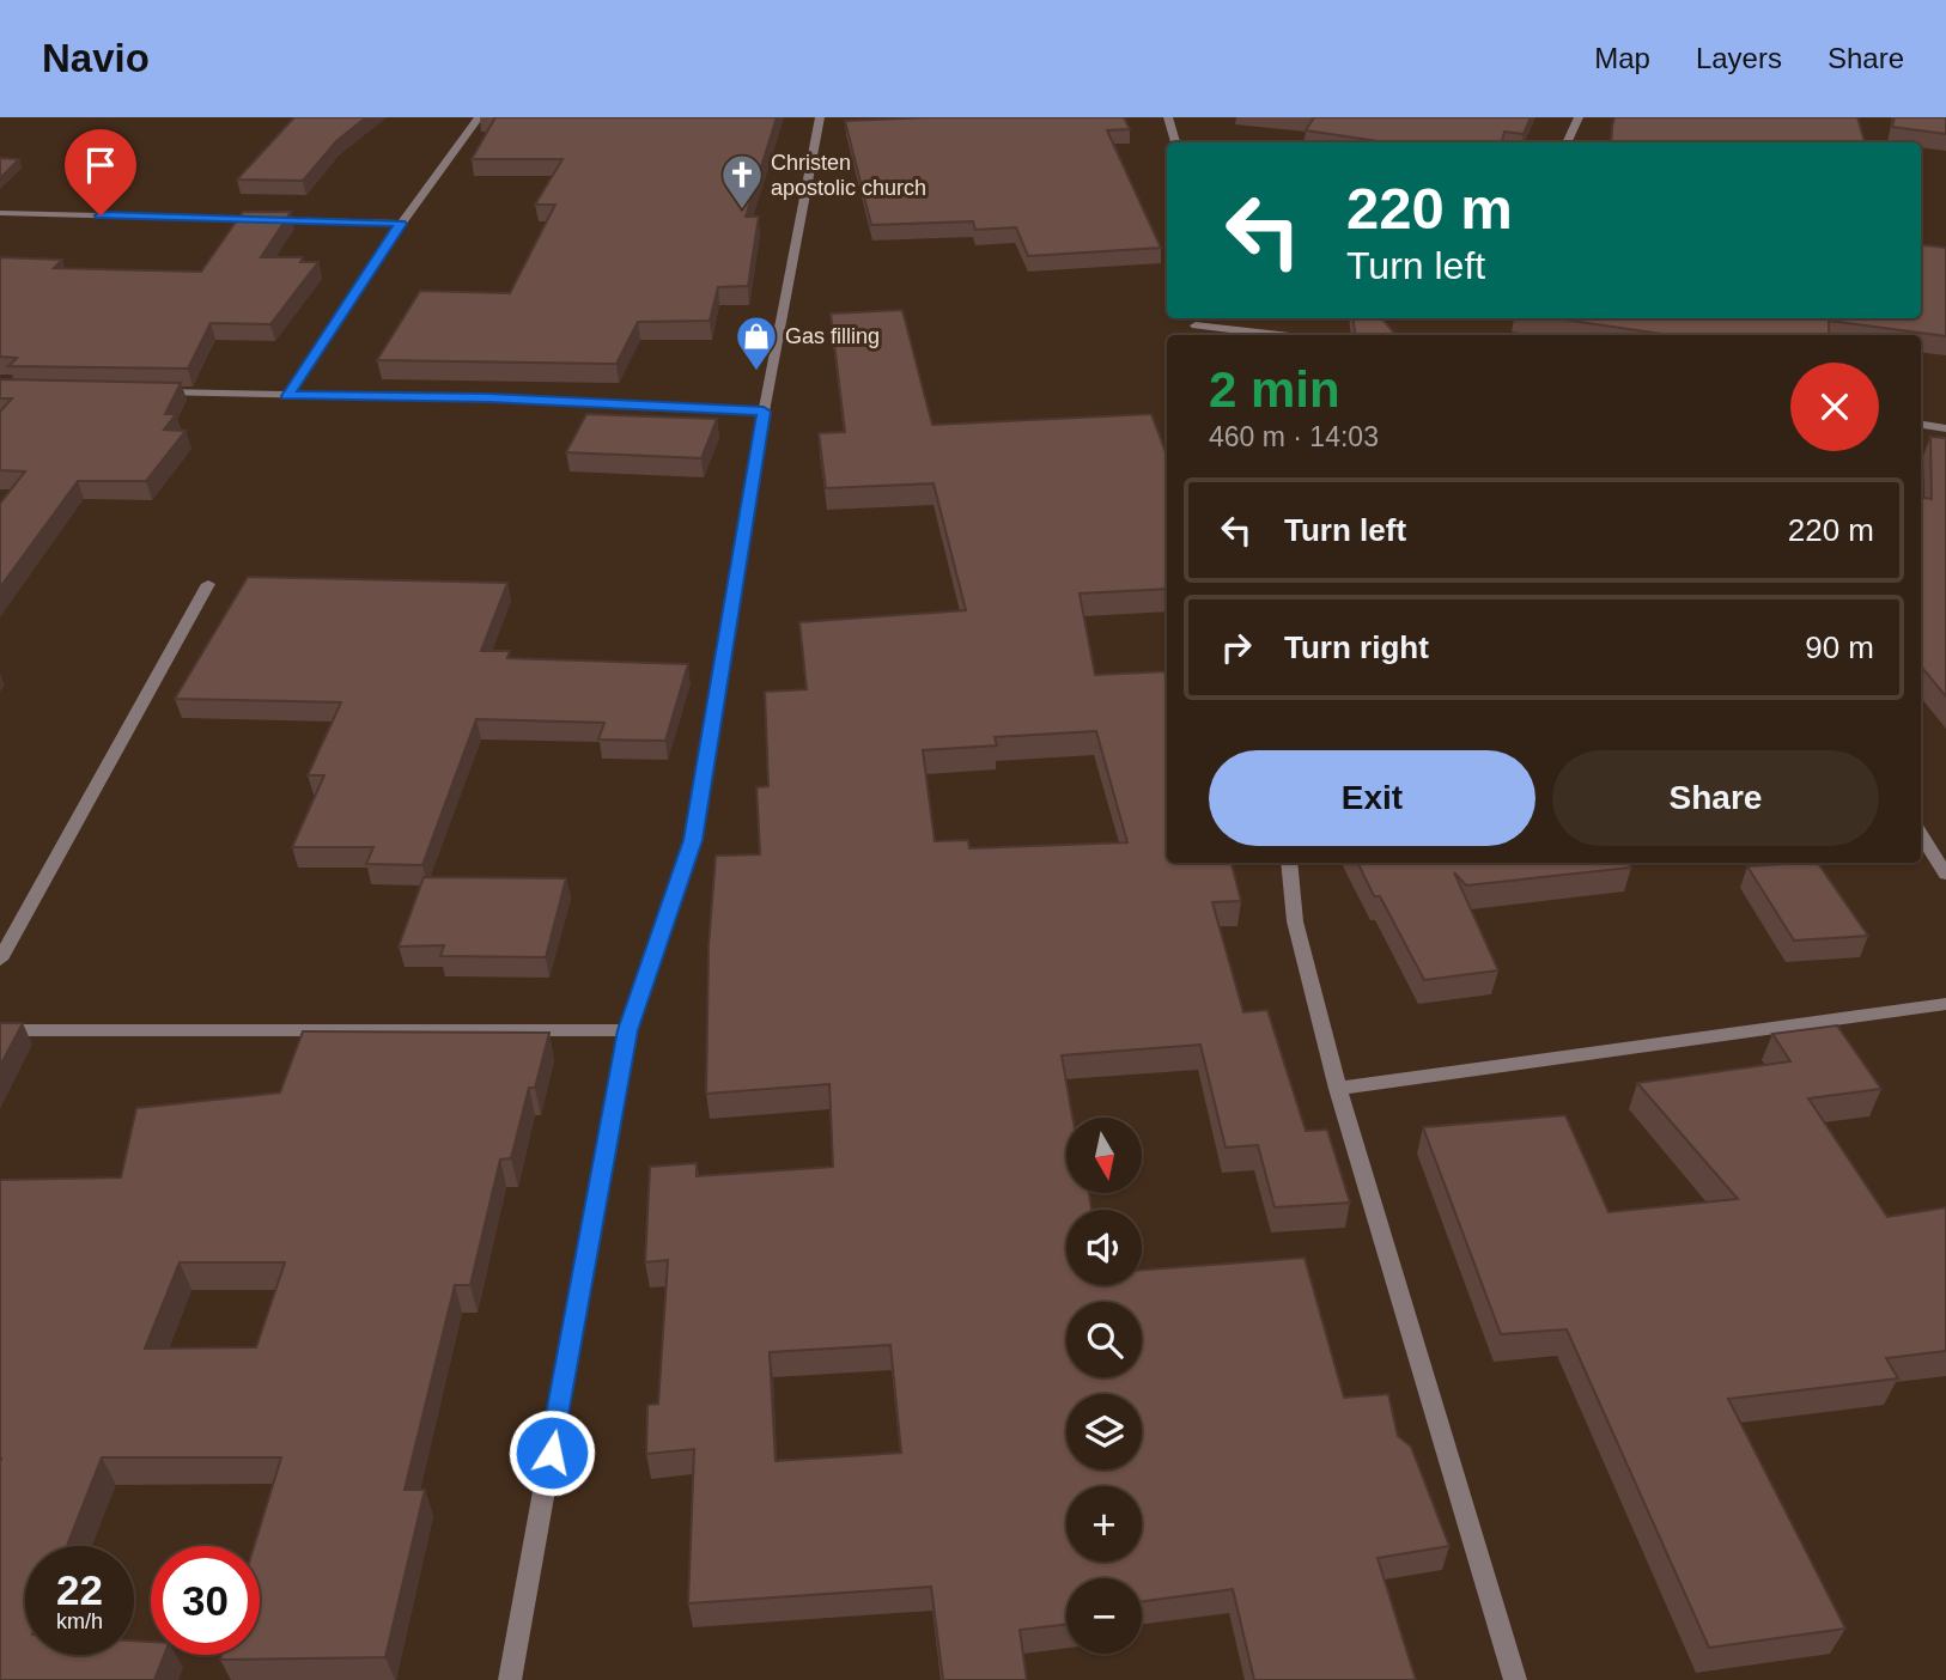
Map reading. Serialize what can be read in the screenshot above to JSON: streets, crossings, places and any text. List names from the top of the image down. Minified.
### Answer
{"places":{"church":["Christen apostolic church"],"shop":["Gas filling"]},"north":"bottom","page":{"header":"Navio","nav":["Map","Layers","Share"],"turn":["220 m","Turn left"],"heading":["2 min","460 m · 14:03"],"list":[{"name":"Turn left","value":"220 m"},{"name":"Turn right","value":"90 m"}],"buttons":["Exit","Share"],"map_buttons":["+","−"],"speed":"22 km/h","limit":"30"}}
